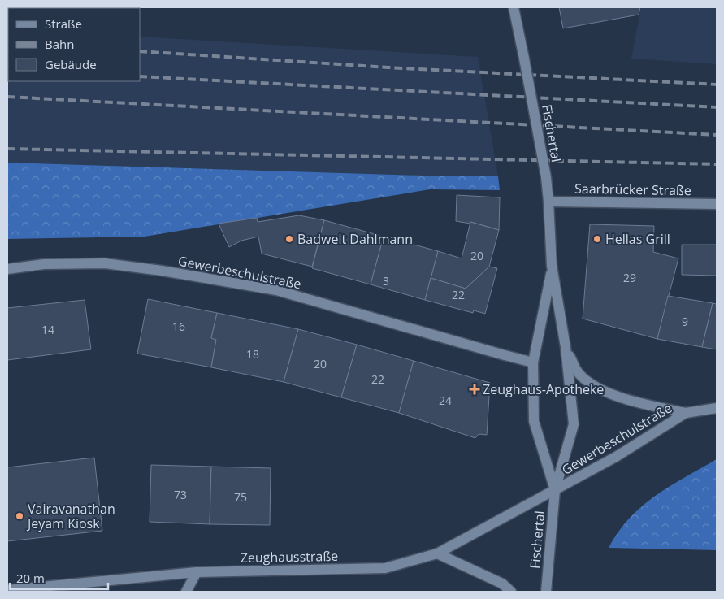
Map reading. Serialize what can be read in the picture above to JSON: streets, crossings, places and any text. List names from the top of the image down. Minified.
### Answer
{"streets":{"street":["Fischertal","Saarbrücker Straße","Gewerbeschulstraße","Zeughausstraße"]},"crossings":[["Fischertal","Saarbrücker Straße"],["Fischertal","Gewerbeschulstraße"],["Fischertal","Zeughausstraße"],["Gewerbeschulstraße","Zeughausstraße"]],"places":{"other":["Badwelt Dahlmann","Hellas Grill","Vairavanathan Jeyam Kiosk"],"health":["Zeughaus-Apotheke"]},"house_numbers":["20","29","3","22","9","16","14","18","20","22","24","73","75"],"legend":["Straße","Bahn","Gebäude"],"scale_bar":"20 m"}
